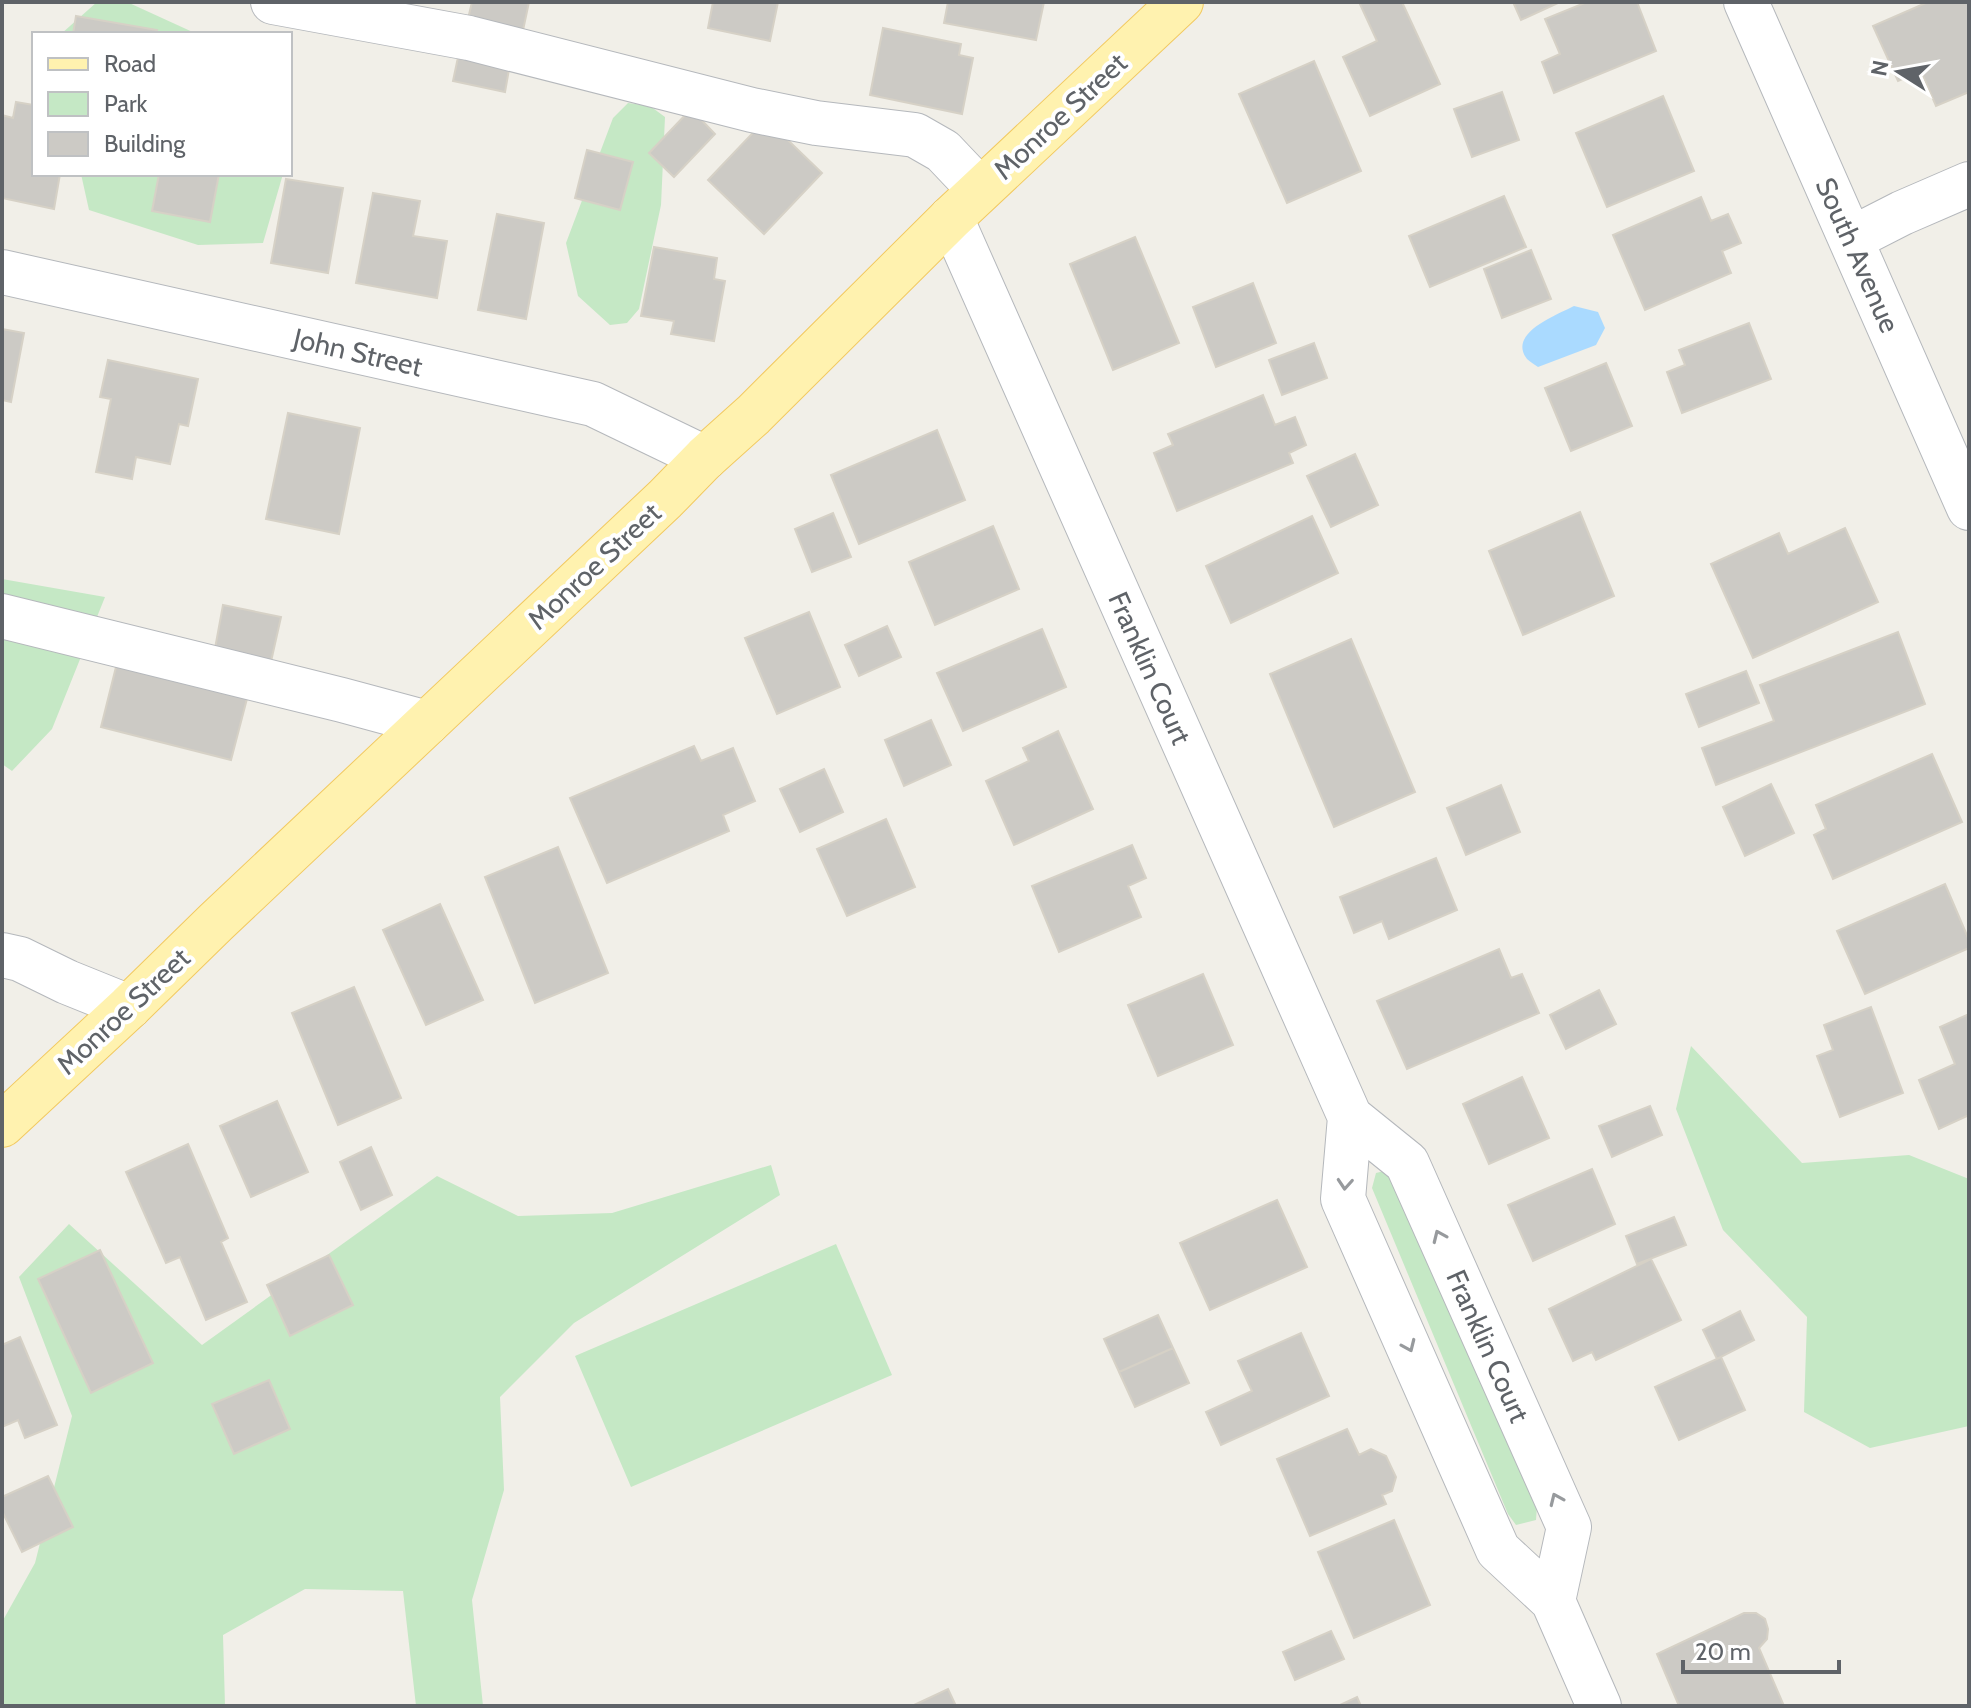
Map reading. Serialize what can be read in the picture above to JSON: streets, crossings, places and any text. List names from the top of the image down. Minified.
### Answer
{"streets":{"main road":["Monroe Street"],"street":["South Avenue","John Street","Franklin Court"]},"crossings":[["Monroe Street","John Street"],["Monroe Street","Franklin Court"]],"legend":["Road","Park","Building"],"scale_bar":"20 m","north":"left"}
